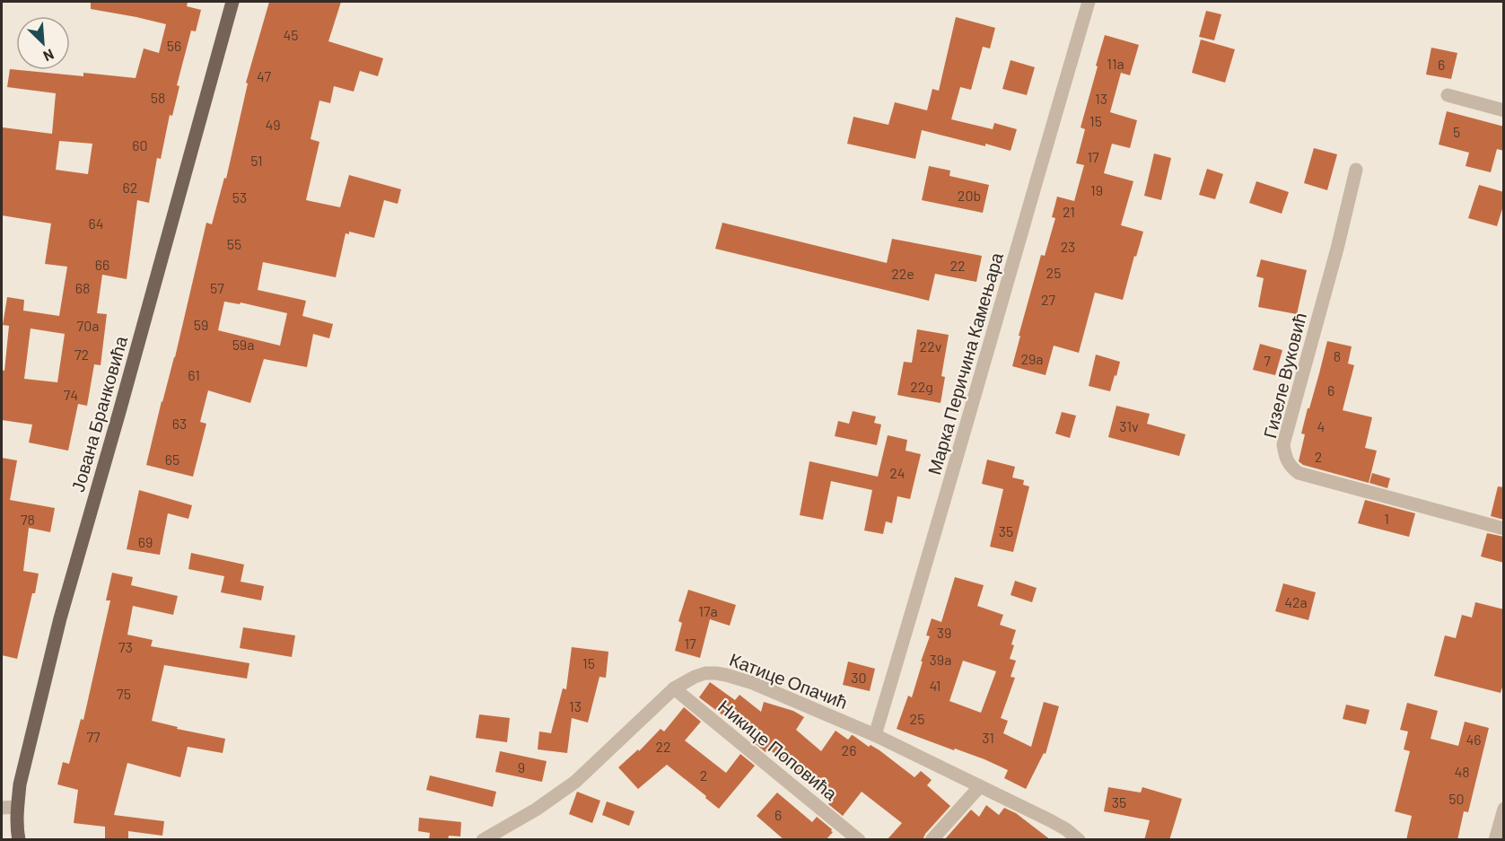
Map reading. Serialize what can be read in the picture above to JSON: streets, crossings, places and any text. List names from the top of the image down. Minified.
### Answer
{"streets":{"main road":["Јована Бранковића"],"street":["Марка Перичина Камењара","Гизеле Вуковић","Катице Опачић","Никице Поповића"]},"crossings":[["Марка Перичина Камењара","Катице Опачић"],["Катице Опачић","Никице Поповића"]],"house_numbers":["45","56","11a","6","47","58","13","15","49","5","60","17","51","62","19","20b","53","21","64","55","23","66","22","25","22e","68","57","27","59","70a","59a","22v","72","8","29a","7","61","22g","6","74","63","31v","4","2","65","24","1","78","35","69","42a","17a","39","17","73","39a","15","30","41","75","13","25","77","31","46","22","26","9","48","2","50","35","6"],"north":"bottom right"}
